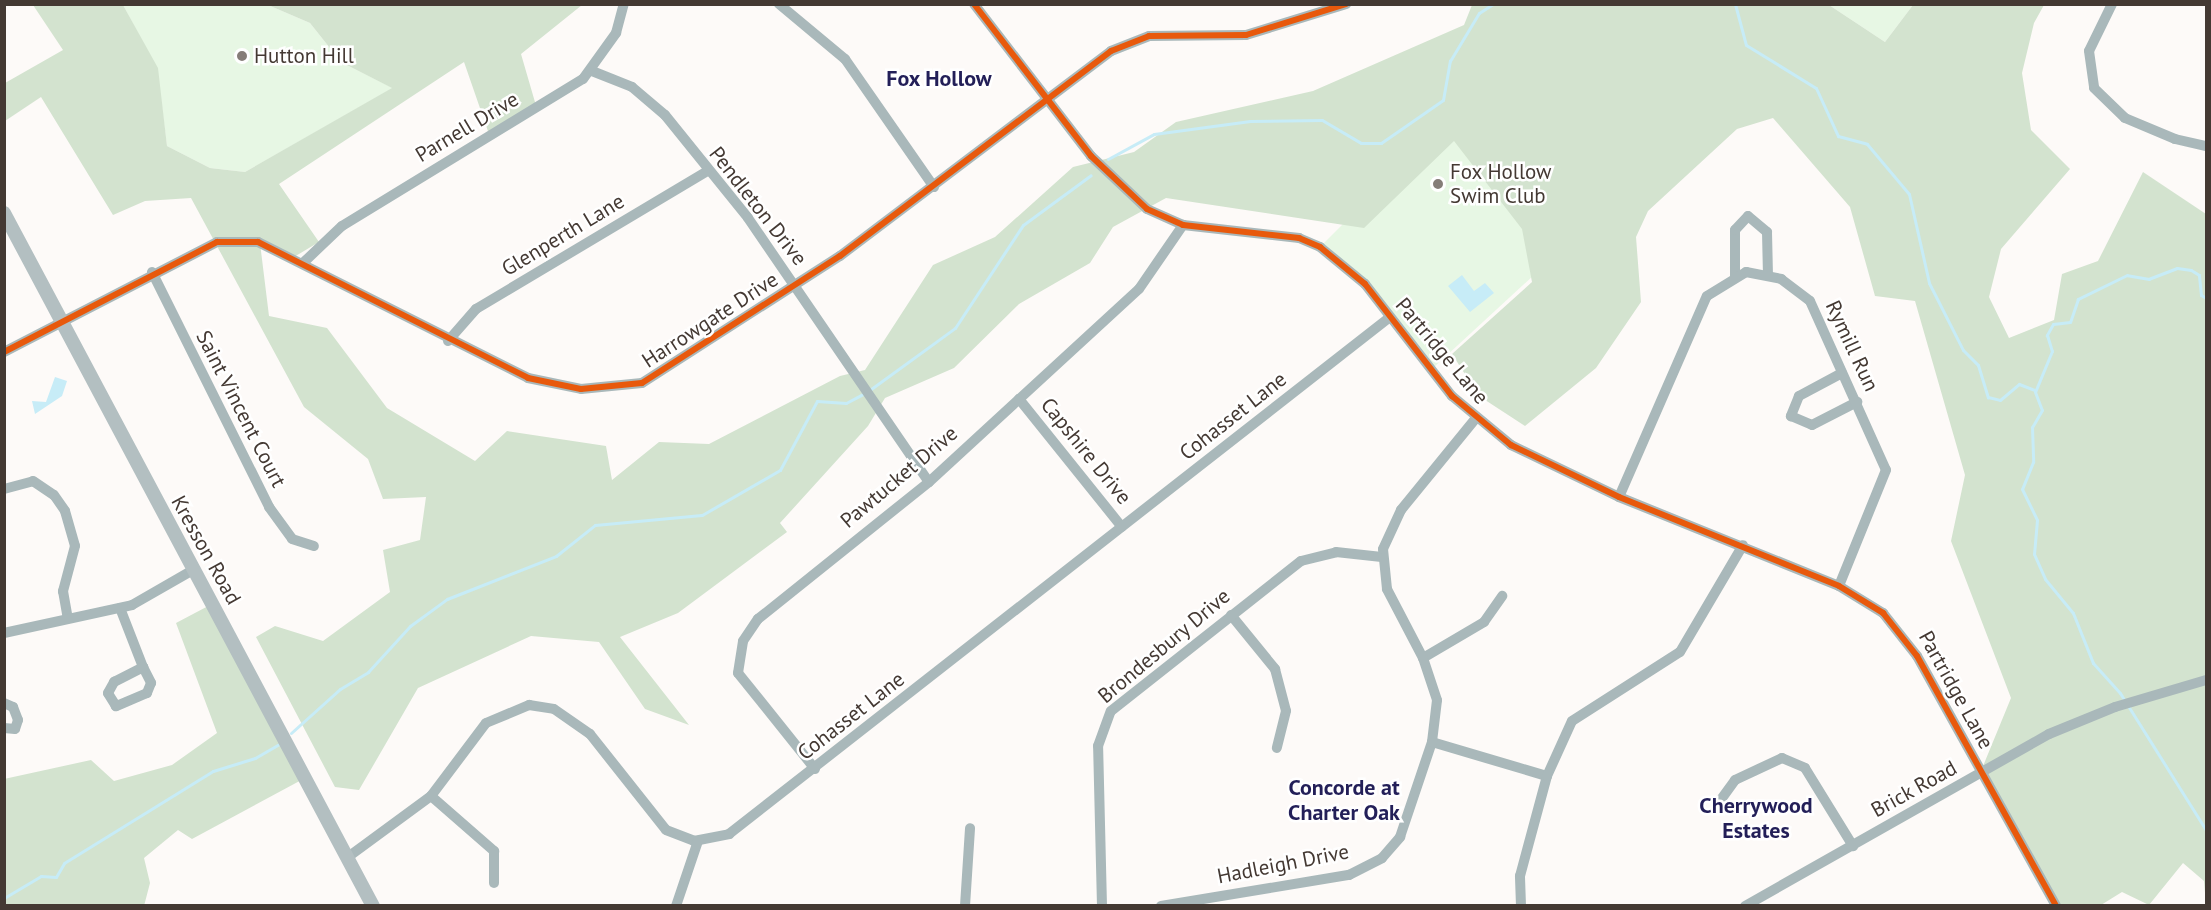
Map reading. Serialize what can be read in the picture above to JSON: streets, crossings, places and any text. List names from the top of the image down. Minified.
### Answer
{"streets":{"street":["Parnell Drive","Pendleton Drive","Glenperth Lane","Harrowgate Drive","Rymill Run","Partridge Lane","Saint Vincent Court","Cohasset Lane","Capshire Drive","Pawtucket Drive","Kresson Road","Brondesbury Drive","Brick Road","Hadleigh Drive"]},"crossings":[["Parnell Drive","Pendleton Drive"],["Parnell Drive","Harrowgate Drive"],["Pendleton Drive","Glenperth Lane"],["Pendleton Drive","Harrowgate Drive"],["Pendleton Drive","Pawtucket Drive"],["Glenperth Lane","Harrowgate Drive"],["Harrowgate Drive","Partridge Lane"],["Harrowgate Drive","Saint Vincent Court"],["Harrowgate Drive","Kresson Road"],["Rymill Run","Partridge Lane"],["Partridge Lane","Cohasset Lane"],["Partridge Lane","Pawtucket Drive"],["Partridge Lane","Brick Road"],["Cohasset Lane","Capshire Drive"],["Cohasset Lane","Pawtucket Drive"],["Capshire Drive","Pawtucket Drive"],["Brondesbury Drive","Hadleigh Drive"]],"districts":["Fox Hollow","Concorde at Charter Oak","Cherrywood Estates"],"places":["Hutton Hill","Fox Hollow Swim Club"]}
